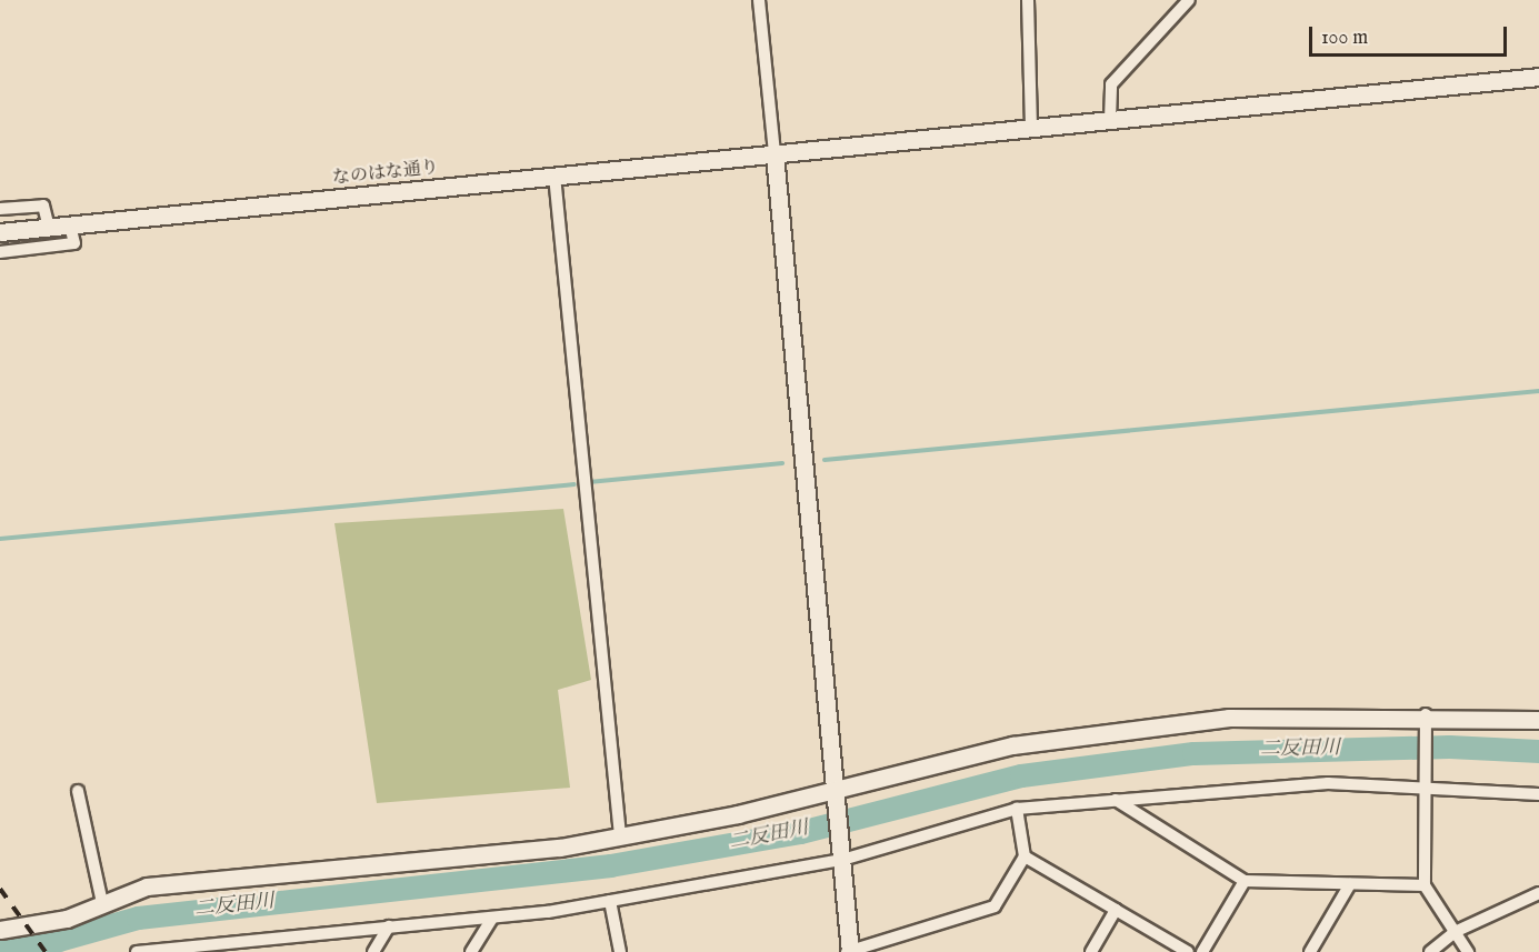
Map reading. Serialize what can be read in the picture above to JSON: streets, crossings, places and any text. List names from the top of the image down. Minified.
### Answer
{"streets":{"street":["なのはな通り"]},"water":["二反田川"],"scale_bar":"100 m"}
